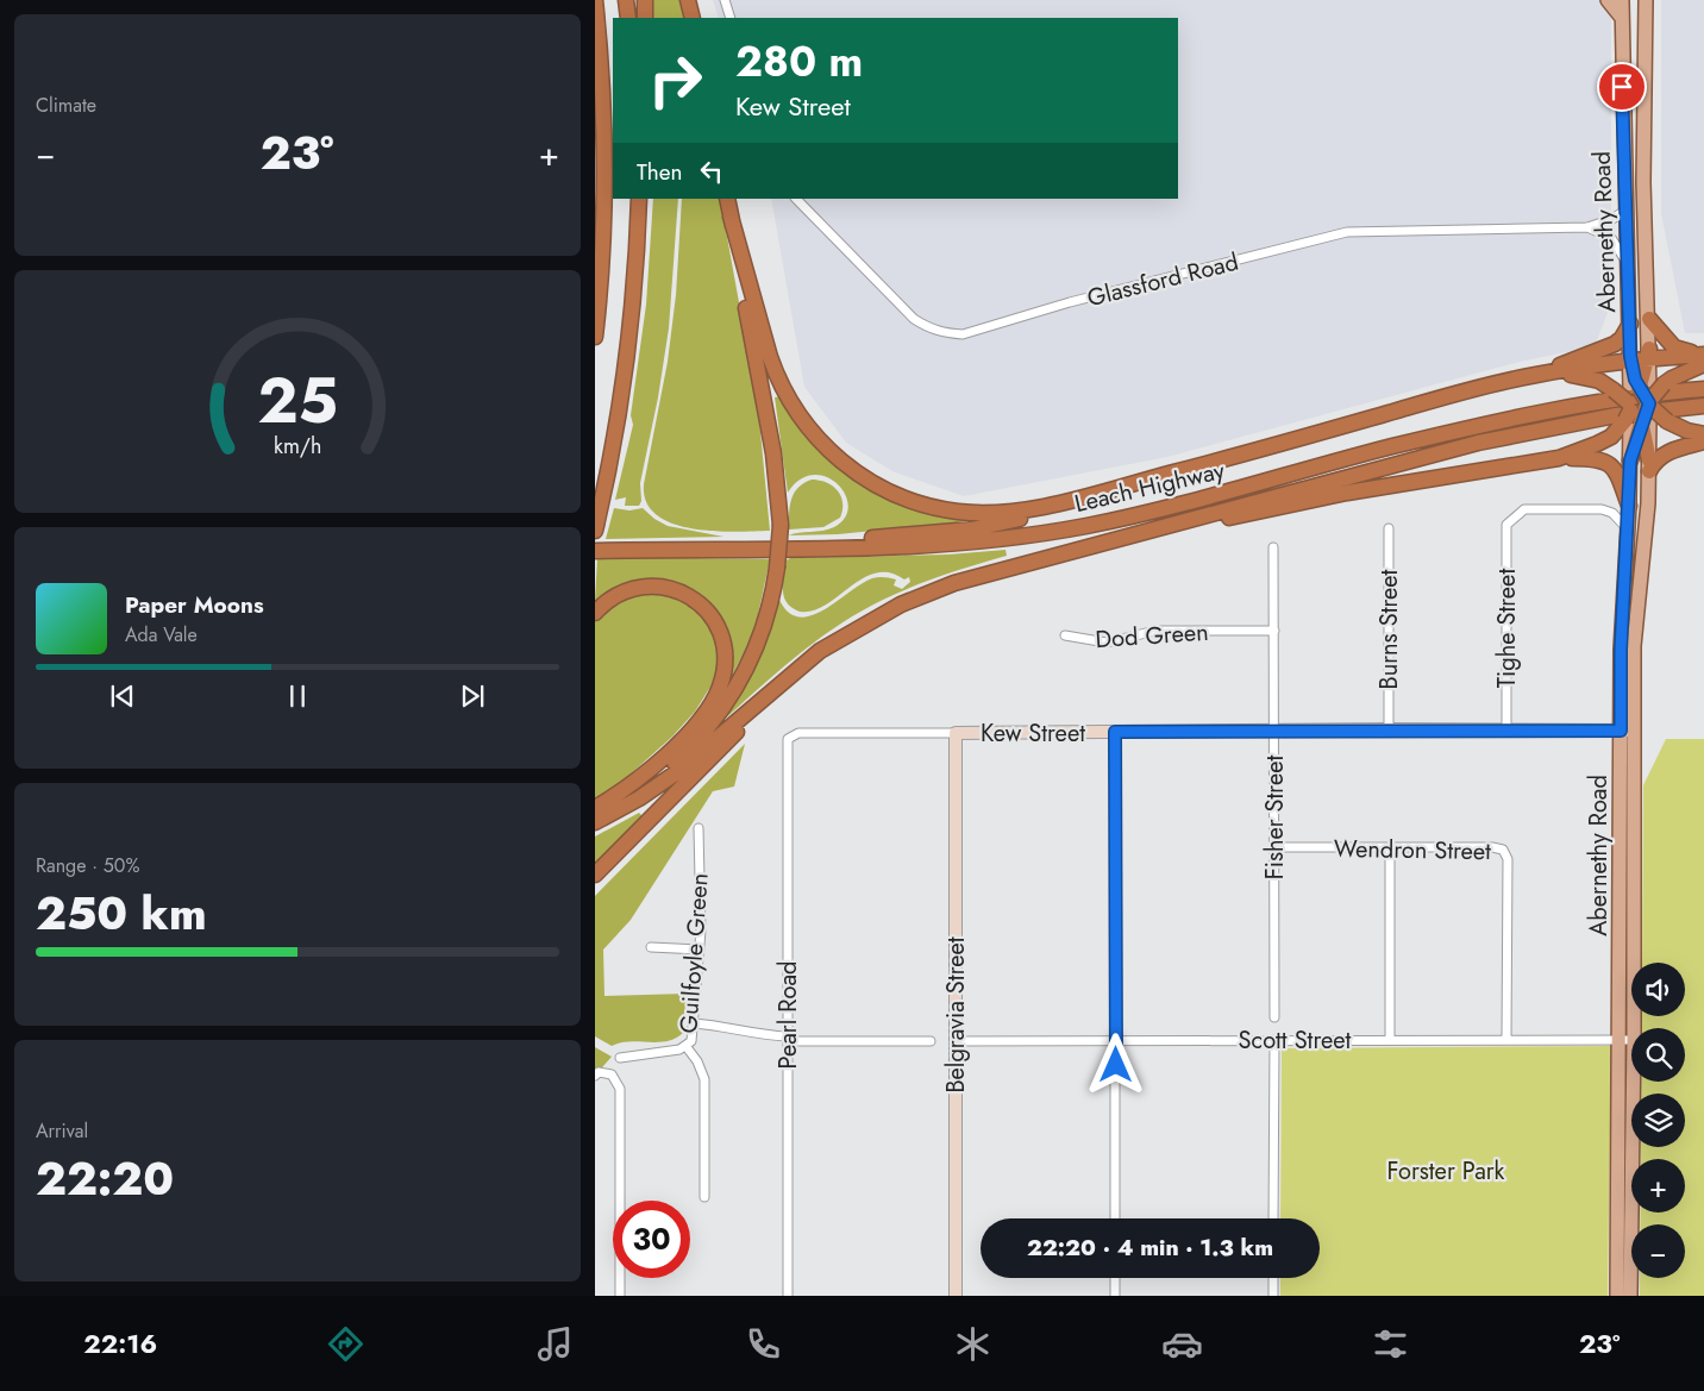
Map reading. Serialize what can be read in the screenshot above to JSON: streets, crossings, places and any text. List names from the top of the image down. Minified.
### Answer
{"streets":{"highway":["Leach Highway"],"main road":["Abernethy Road"],"street":["Glassford Road","Tighe Street","Burns Street","Dod Green","Kew Street","Fisher Street","Wendron Street","Guilfoyle Green","Pearl Road","Belgravia Street","Scott Street"]},"crossings":[["Abernethy Road","Glassford Road"],["Abernethy Road","Tighe Street"],["Abernethy Road","Kew Street"],["Abernethy Road","Scott Street"],["Tighe Street","Kew Street"],["Burns Street","Kew Street"],["Dod Green","Fisher Street"],["Kew Street","Fisher Street"],["Kew Street","Pearl Road"],["Kew Street","Belgravia Street"],["Fisher Street","Wendron Street"],["Wendron Street","Scott Street"],["Belgravia Street","Scott Street"]],"parks":["Forster Park"],"page":{"tile":["Climate",["Range · 50%","250 km"],["Arrival","22:20"]],"turn":["280 m","Kew Street"],"heat":["−","23°","+"],"then":"Then","song":["Paper Moons","Ada Vale"],"map_buttons":["+","−"],"limit":"30","trip":"22:20 · 4 min · 1.3 km","tabs":["22:16","23°"],"gauge":["25","km/h"]}}
